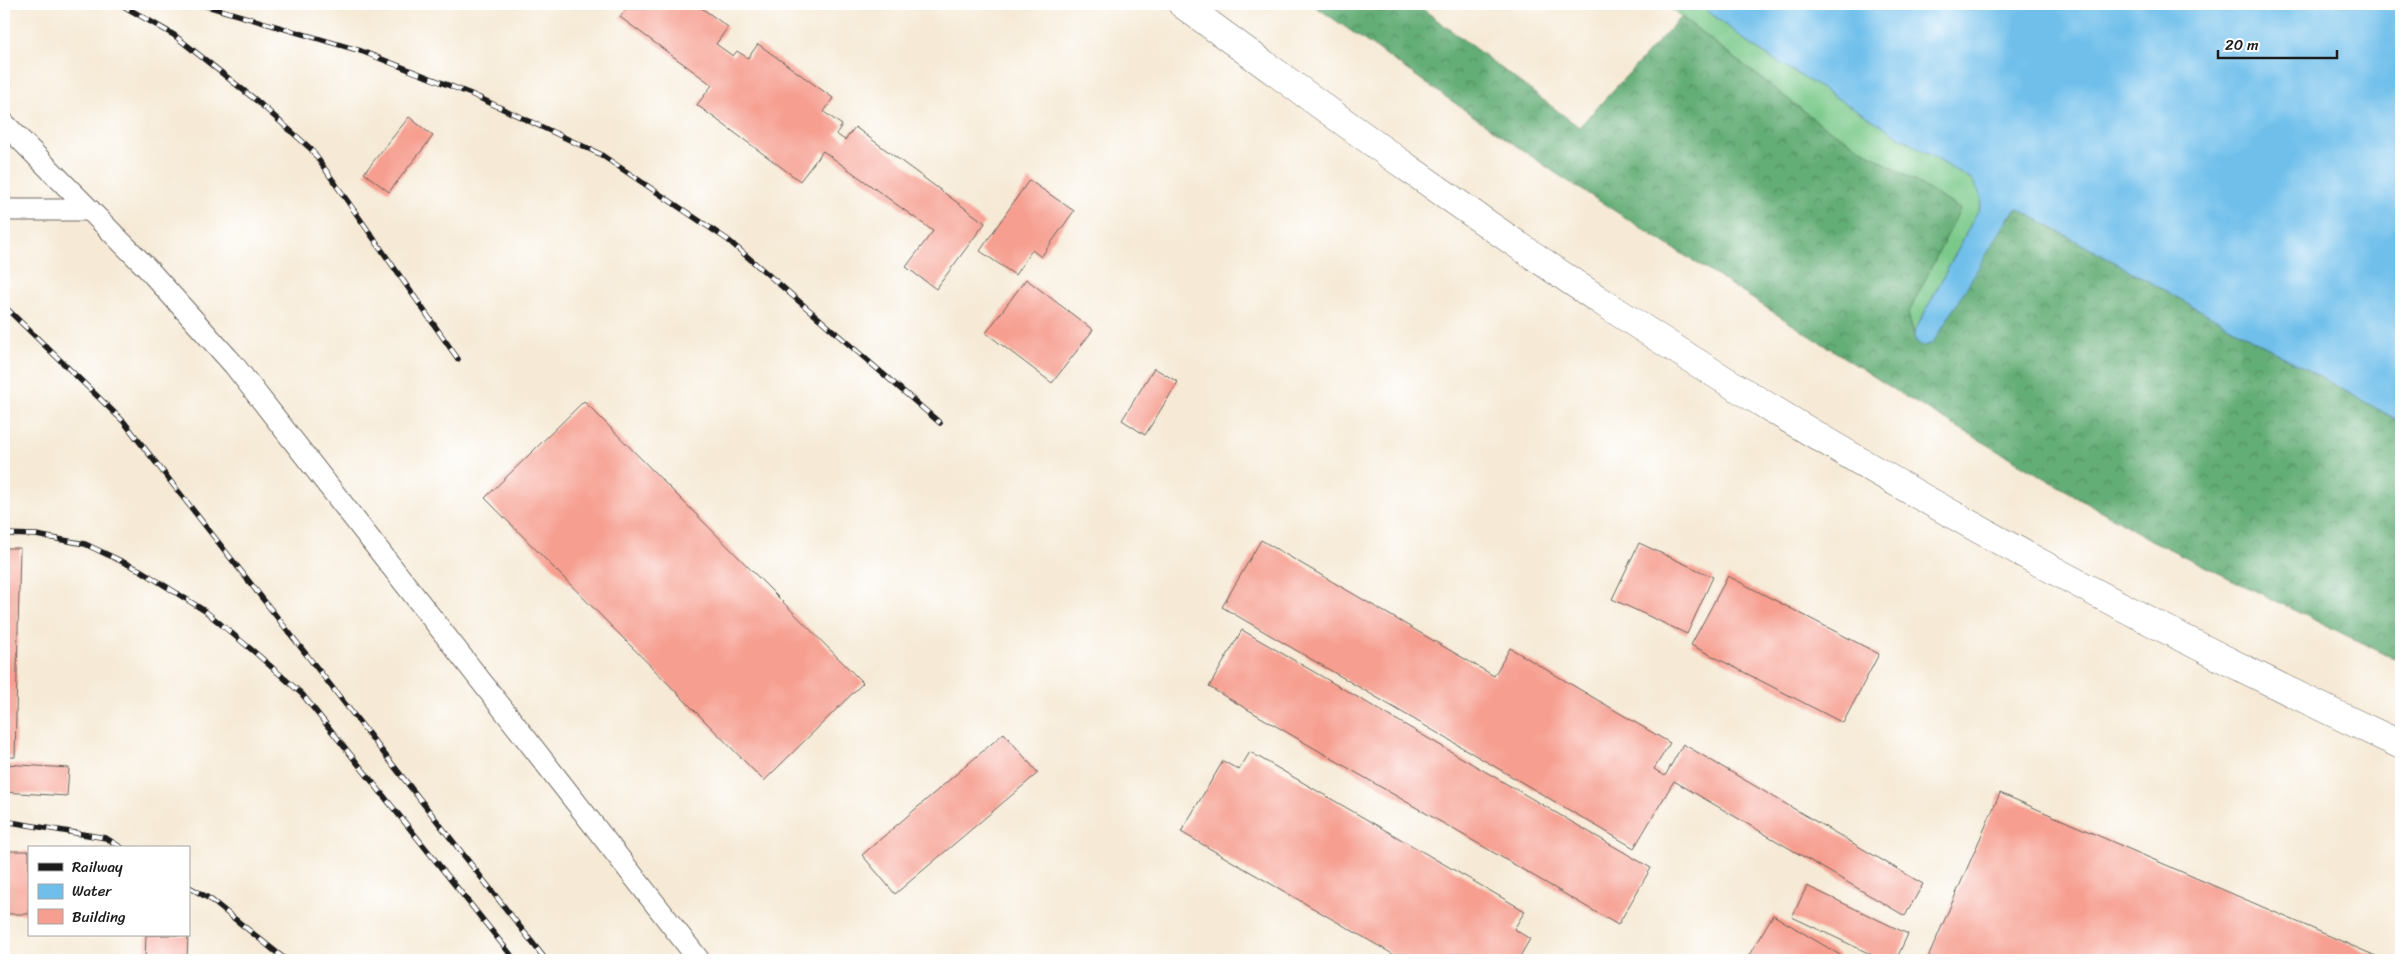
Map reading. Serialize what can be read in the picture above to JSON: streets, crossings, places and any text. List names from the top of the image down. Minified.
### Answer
{"legend":["Railway","Water","Building"],"scale_bar":"20 m"}
